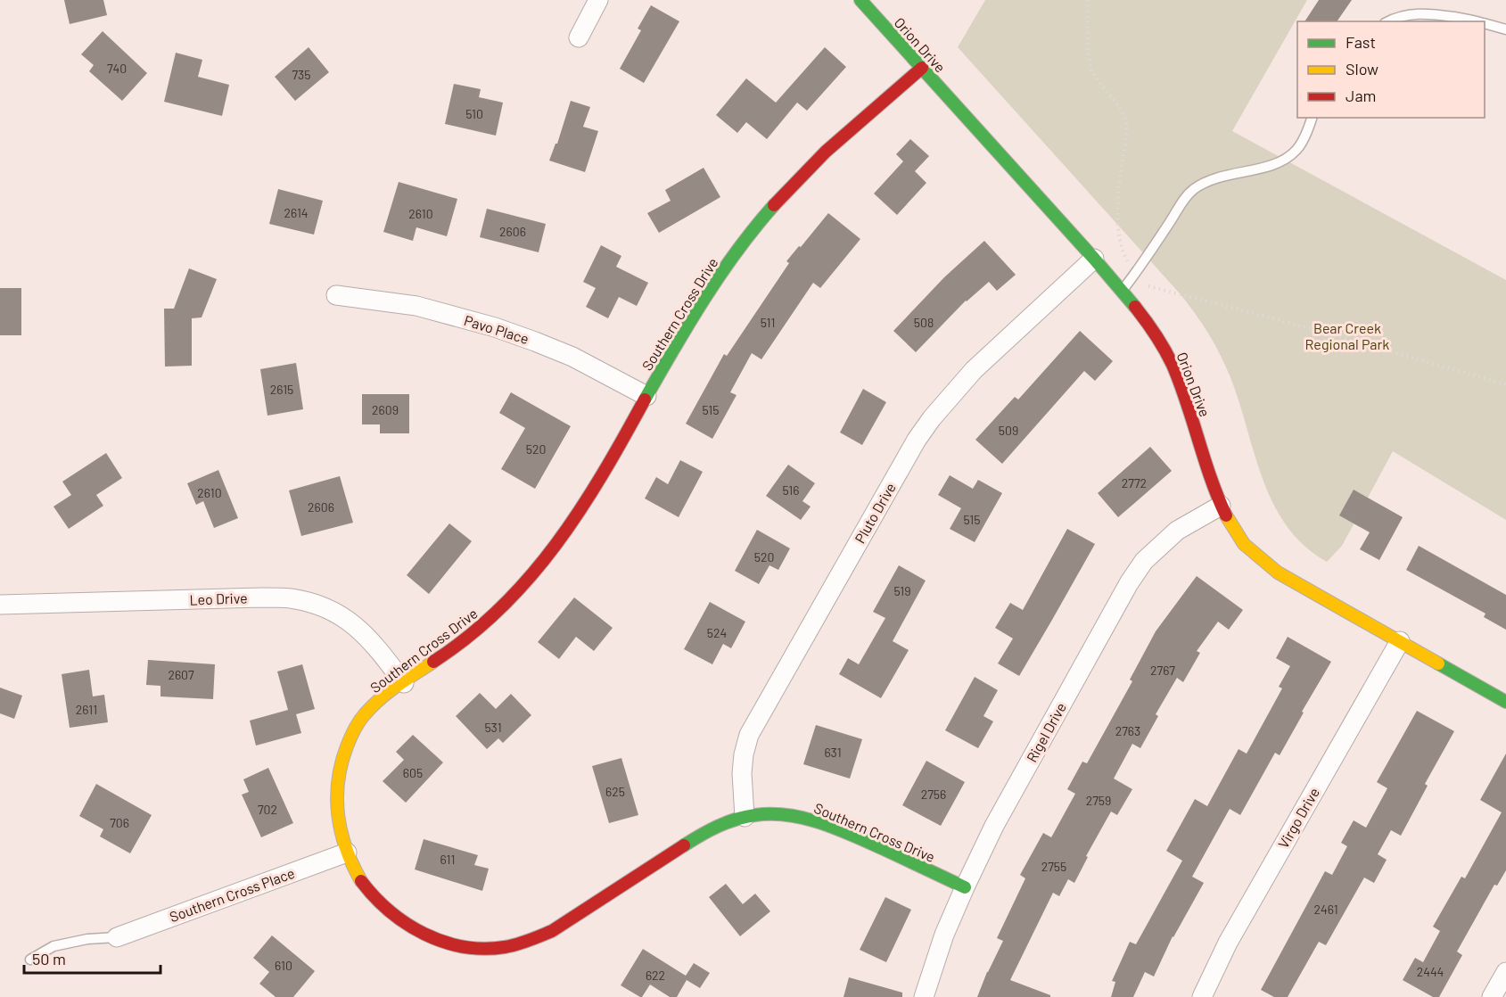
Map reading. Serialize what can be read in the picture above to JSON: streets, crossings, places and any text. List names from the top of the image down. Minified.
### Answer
{"streets":{"street":["Orion Drive","Southern Cross Drive","Pavo Place","Pluto Drive","Leo Drive","Rigel Drive","Virgo Drive","Southern Cross Place"]},"crossings":[["Orion Drive","Southern Cross Drive"],["Orion Drive","Pluto Drive"],["Orion Drive","Rigel Drive"],["Orion Drive","Virgo Drive"],["Southern Cross Drive","Pavo Place"],["Southern Cross Drive","Pluto Drive"],["Southern Cross Drive","Leo Drive"],["Southern Cross Drive","Rigel Drive"],["Southern Cross Drive","Southern Cross Place"]],"parks":["Bear Creek Regional Park"],"house_numbers":["740","735","510","2614","2610","2606","511","508","2615","2609","515","509","520","2772","516","2610","2606","515","520","519","524","2767","2607","2611","531","2763","631","605","625","2756","2759","702","706","611","2755","2461","610","2444","622"],"legend":["Fast","Slow","Jam"],"scale_bar":"50 m"}
